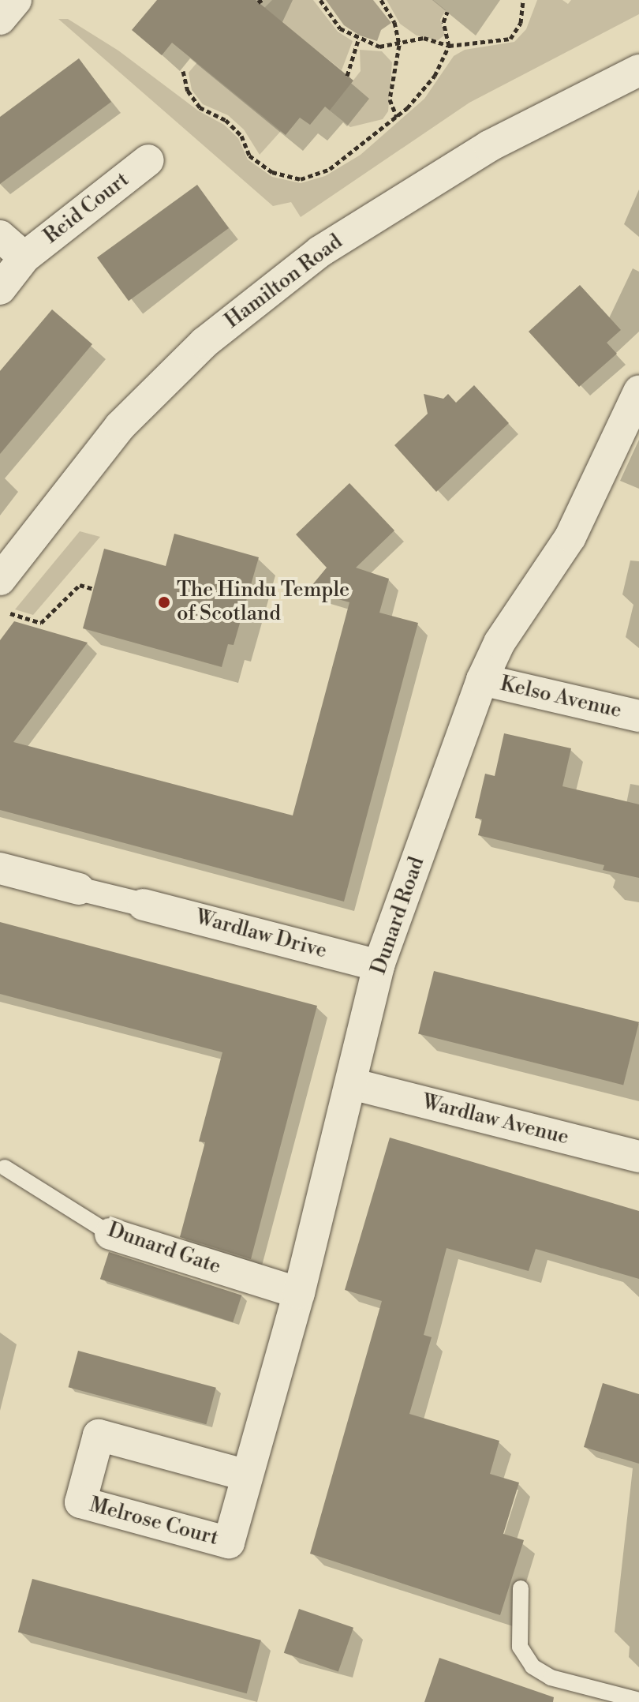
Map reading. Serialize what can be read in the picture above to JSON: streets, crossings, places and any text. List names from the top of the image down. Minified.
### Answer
{"streets":{"street":["Reid Court","Hamilton Road","Kelso Avenue","Dunard Road","Wardlaw Drive","Wardlaw Avenue","Dunard Gate","Melrose Court"]},"crossings":[["Kelso Avenue","Dunard Road"],["Dunard Road","Wardlaw Drive"],["Dunard Road","Wardlaw Avenue"],["Dunard Road","Dunard Gate"],["Dunard Road","Melrose Court"]],"places":["The Hindu Temple of Scotland"]}
